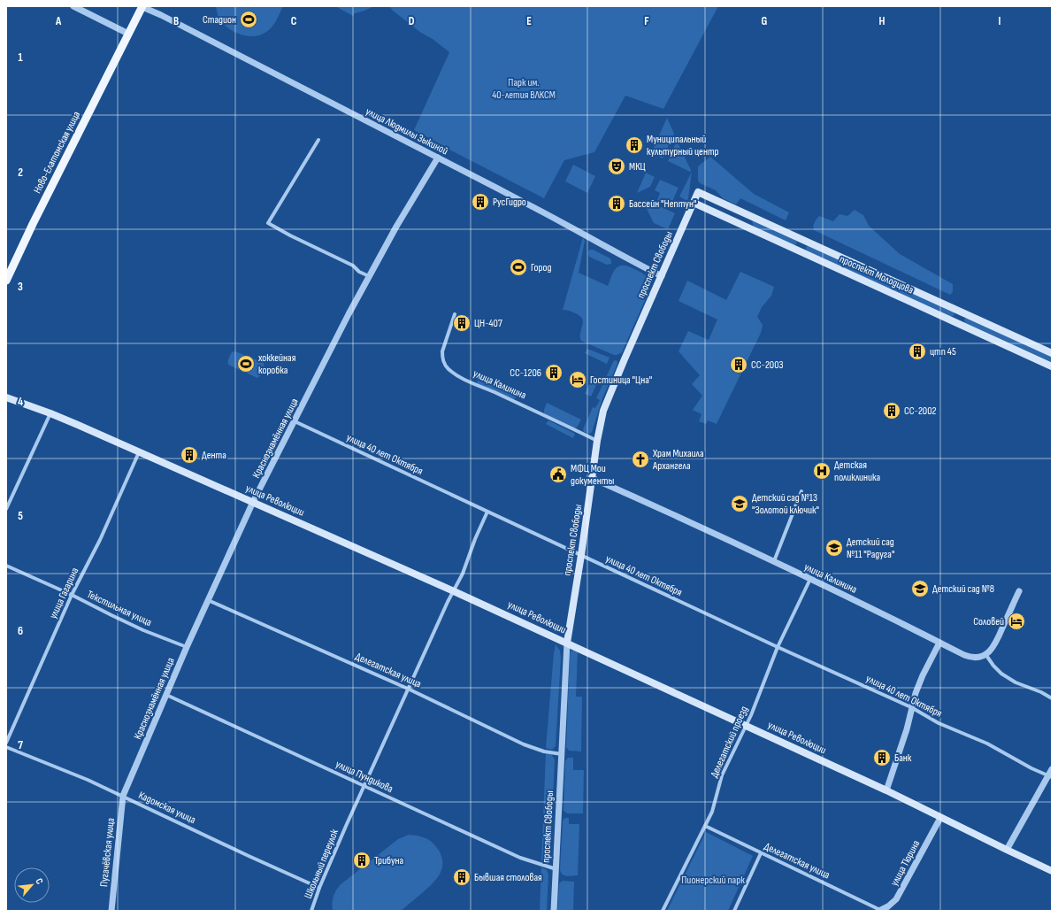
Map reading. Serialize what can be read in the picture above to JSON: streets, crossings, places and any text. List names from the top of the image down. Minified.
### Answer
{"streets":{"main road":["Ново-Елатомская улица","проспект Свободы","проспект Молодцова","улица Революции"],"street":["улица Людмилы Зыкиной","улица Калинина","Краснознамённая улица","улица 40 лет Октября","улица Гагарина","Текстильная улица","Делегатская улица","Делегатский проезд","улица Пундикова","Кадомская улица","Пугачёвская улица","улица Тюрина","Школьный переулок"]},"crossings":[["улица Людмилы Зыкиной","Ново-Елатомская улица"],["улица Людмилы Зыкиной","проспект Свободы"],["улица Людмилы Зыкиной","Краснознамённая улица"],["проспект Свободы","проспект Молодцова"],["проспект Свободы","улица Калинина"],["проспект Свободы","улица 40 лет Октября"],["проспект Свободы","улица Революции"],["проспект Свободы","Делегатская улица"],["проспект Свободы","улица Пундикова"],["улица Калинина","Делегатский проезд"],["Краснознамённая улица","улица 40 лет Октября"],["Краснознамённая улица","улица Революции"],["Краснознамённая улица","Текстильная улица"],["Краснознамённая улица","Делегатская улица"],["Краснознамённая улица","улица Пундикова"],["Краснознамённая улица","Кадомская улица"],["Краснознамённая улица","Пугачёвская улица"],["улица 40 лет Октября","Делегатский проезд"],["улица 40 лет Октября","Школьный переулок"],["улица Революции","улица Гагарина"],["улица Революции","Делегатский проезд"],["улица Революции","улица Тюрина"],["улица Революции","Школьный переулок"],["улица Гагарина","Текстильная улица"],["Делегатская улица","Делегатский проезд"],["Делегатская улица","улица Тюрина"],["Делегатская улица","Школьный переулок"],["улица Пундикова","Школьный переулок"],["Кадомская улица","Пугачёвская улица"],["Кадомская улица","Школьный переулок"]],"parks":["Парк им. 40-летия ВЛКСМ","Пионерский парк"],"places":{"sports":["Стадион","Город","хоккейная коробка"],"building":["Муниципальный культурный центр","РусГидро","Бассейн \"Нептун\"","ЦН-407","цтп 45","СС-2003","СС-1206","СС-2002","Дента","Банк","Трибуна","Бывшая столовая"],"theatre":["МКЦ"],"hotel":["Гостиница \"Цна\"","Соловей"],"church":["Храм Михаила Архангела"],"hospital":["Детская поликлиника"],"public building":["МФЦ Мои документы"],"school or university":["Детский сад №13 \"Золотой ключик\"","Детский сад №11 \"Радуга\"","Детский сад №8"]},"north":"top right","grid":{"columns":["A","B","C","D","E","F","G","H","I"],"rows":["1","2","3","4","5","6","7"]}}
